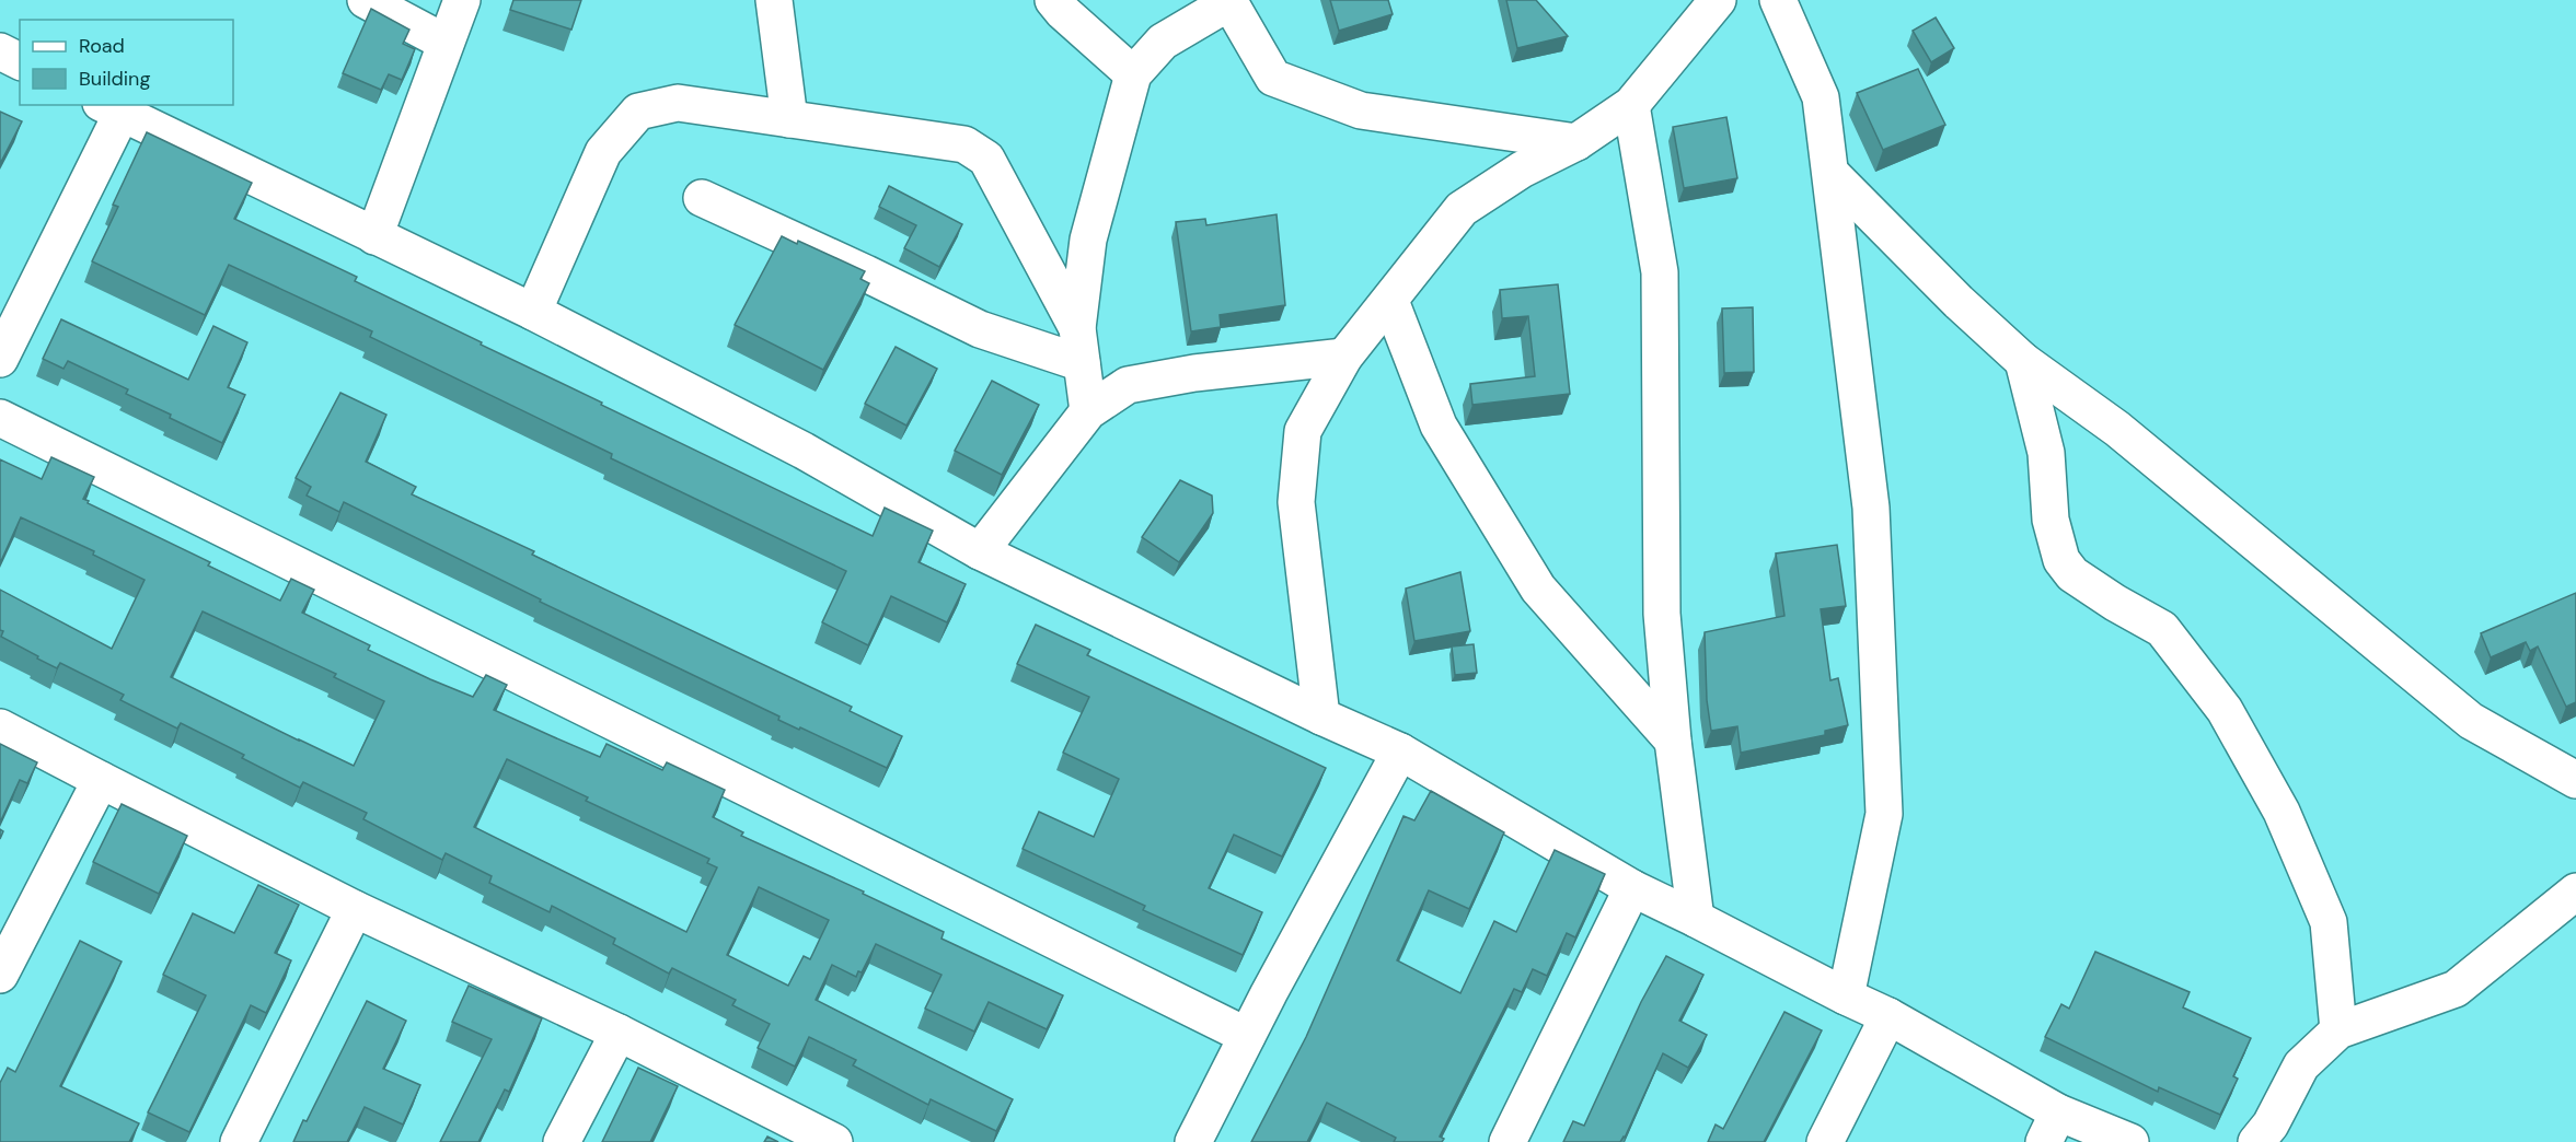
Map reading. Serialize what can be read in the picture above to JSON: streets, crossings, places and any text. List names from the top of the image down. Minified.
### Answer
{"legend":["Road","Building"]}
